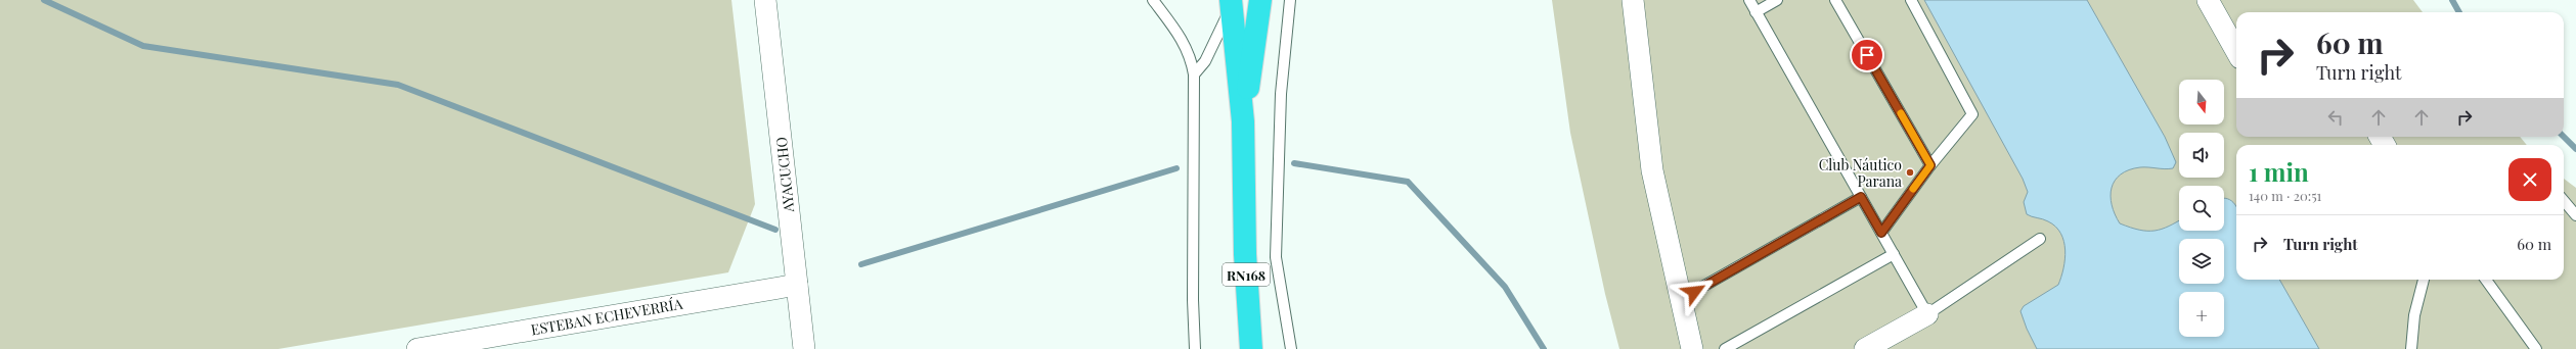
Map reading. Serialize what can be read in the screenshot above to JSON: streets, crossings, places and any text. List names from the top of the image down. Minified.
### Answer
{"streets":{"highway":["RN168"],"street":["AYACUCHO","ESTEBAN ECHEVERRÍA"]},"crossings":[["AYACUCHO","ESTEBAN ECHEVERRÍA"]],"places":["Club Náutico Parana"],"north":"bottom","page":{"turn":["60 m","Turn right"],"map_buttons":"+","heading":["1 min","140 m · 20:51"],"list":[{"name":"Turn right","value":"60 m"}]}}
